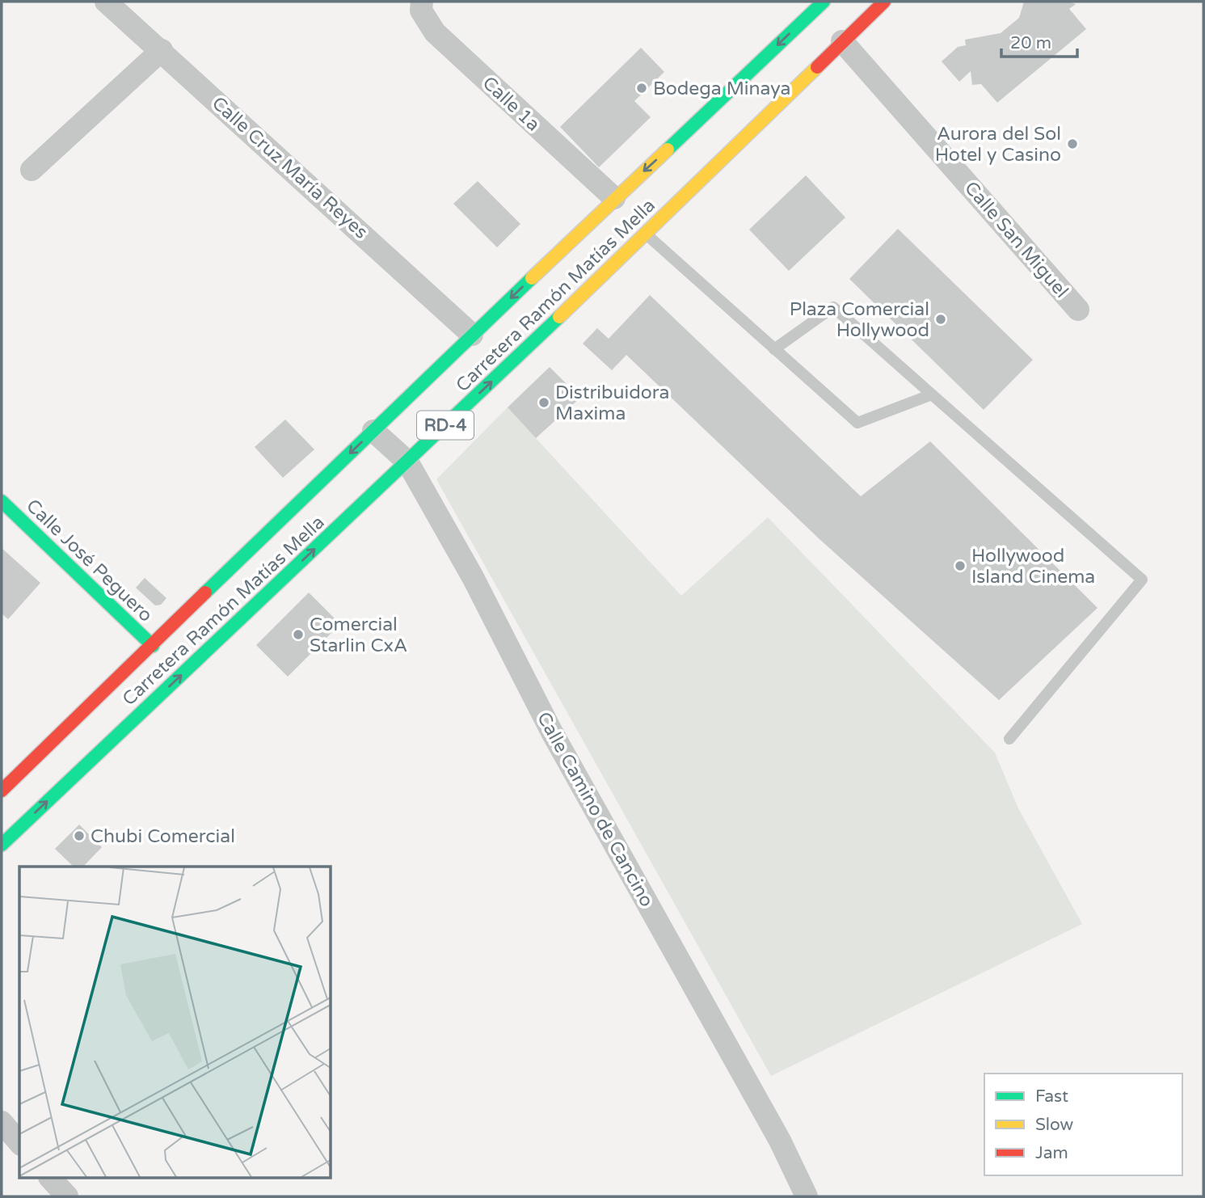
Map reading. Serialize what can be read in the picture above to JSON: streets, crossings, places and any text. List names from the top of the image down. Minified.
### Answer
{"streets":{"main road":["Carretera Ramón Matías Mella","RD-4","Calle José Peguero"],"street":["Calle 1a","Calle Cruz María Reyes","Calle San Miguel","Calle Camino de Cancino"]},"crossings":[["Calle 1a","Carretera Ramón Matías Mella"],["Calle Cruz María Reyes","Carretera Ramón Matías Mella"],["Calle San Miguel","Carretera Ramón Matías Mella"],["Carretera Ramón Matías Mella","Calle José Peguero"],["Carretera Ramón Matías Mella","Calle Camino de Cancino"]],"places":["Bodega Minaya","Aurora del Sol Hotel y Casino","Plaza Comercial Hollywood","Distribuidora Maxima","Hollywood Island Cinema","Comercial Starlin CxA","Chubi Comercial"],"legend":["Fast","Slow","Jam"],"scale_bar":"20 m"}
